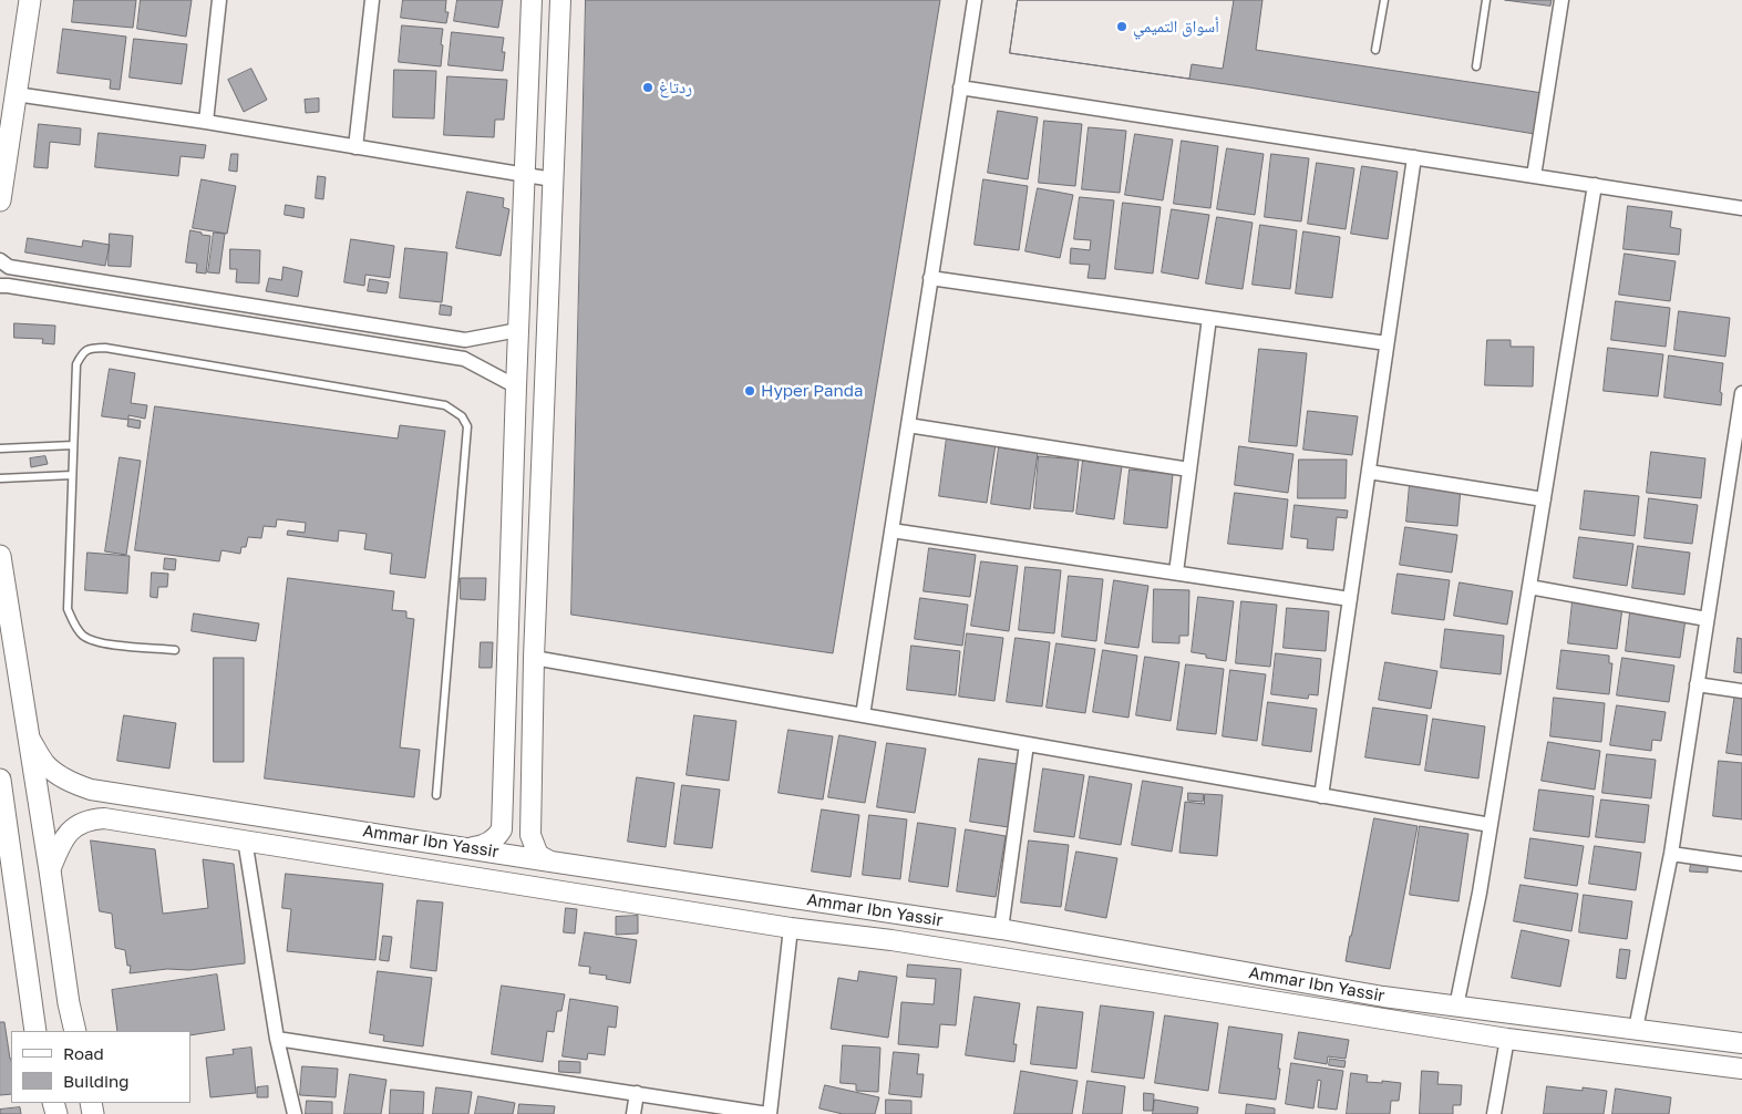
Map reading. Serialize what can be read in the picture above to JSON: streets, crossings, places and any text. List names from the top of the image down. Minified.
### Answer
{"streets":{"street":["Ammar Ibn Yassir"]},"places":["أسواق التميمي","ردتاغ","Hyper Panda"],"legend":["Road","Building"]}
